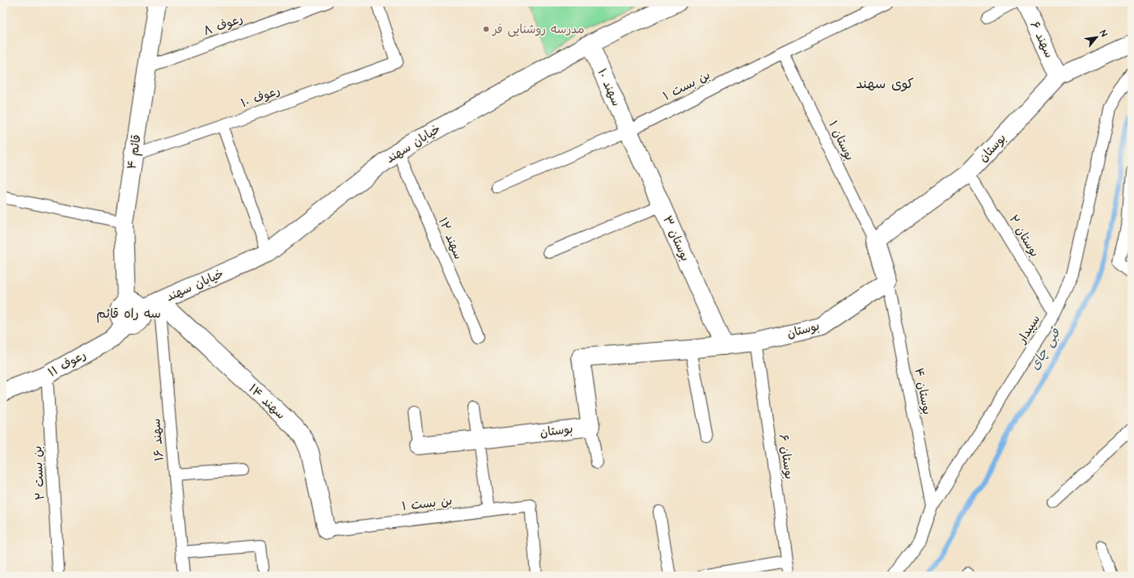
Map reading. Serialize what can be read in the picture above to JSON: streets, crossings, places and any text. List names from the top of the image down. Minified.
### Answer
{"streets":{"street":["سهند ۶","سهند ۱۰","خیابان سهند","بوستان","قائم ۴","بوستان ۳","رعوف ۱۱","سهند ۱۴"],"lane":["رعوف ۸","بن بست ۱","رعوف ۱۰","بوستان ۱","بوستان ۲","سهند ۱۲","سپیدار","بوستان ۴","سهند ۱۶","بوستان ۶","بن بست ۲"]},"crossings":[["رعوف ۸","قائم ۴"],["سهند ۶","بوستان"],["بن بست ۱","سهند ۱۰"],["بن بست ۱","بوستان ۱"],["بن بست ۱","بوستان ۳"],["بن بست ۱","سهند ۱۴"],["سهند ۱۰","خیابان سهند"],["سهند ۱۰","بوستان ۳"],["رعوف ۱۰","قائم ۴"],["بوستان ۱","بوستان"],["خیابان سهند","قائم ۴"],["خیابان سهند","سهند ۱۲"],["خیابان سهند","رعوف ۱۱"],["خیابان سهند","سهند ۱۴"],["خیابان سهند","سهند ۱۶"],["بوستان","بوستان ۲"],["بوستان","بوستان ۳"],["بوستان","بوستان ۴"],["بوستان","بوستان ۶"],["قائم ۴","رعوف ۱۱"],["بوستان ۲","سپیدار"],["سپیدار","بوستان ۴"],["رعوف ۱۱","بن بست ۲"],["سهند ۱۴","سهند ۱۶"]],"districts":["کوی سهند","سه راه قائم"],"water":["قبی چای"],"places":["مدرسه روشنایی فر"],"north":"top right"}
